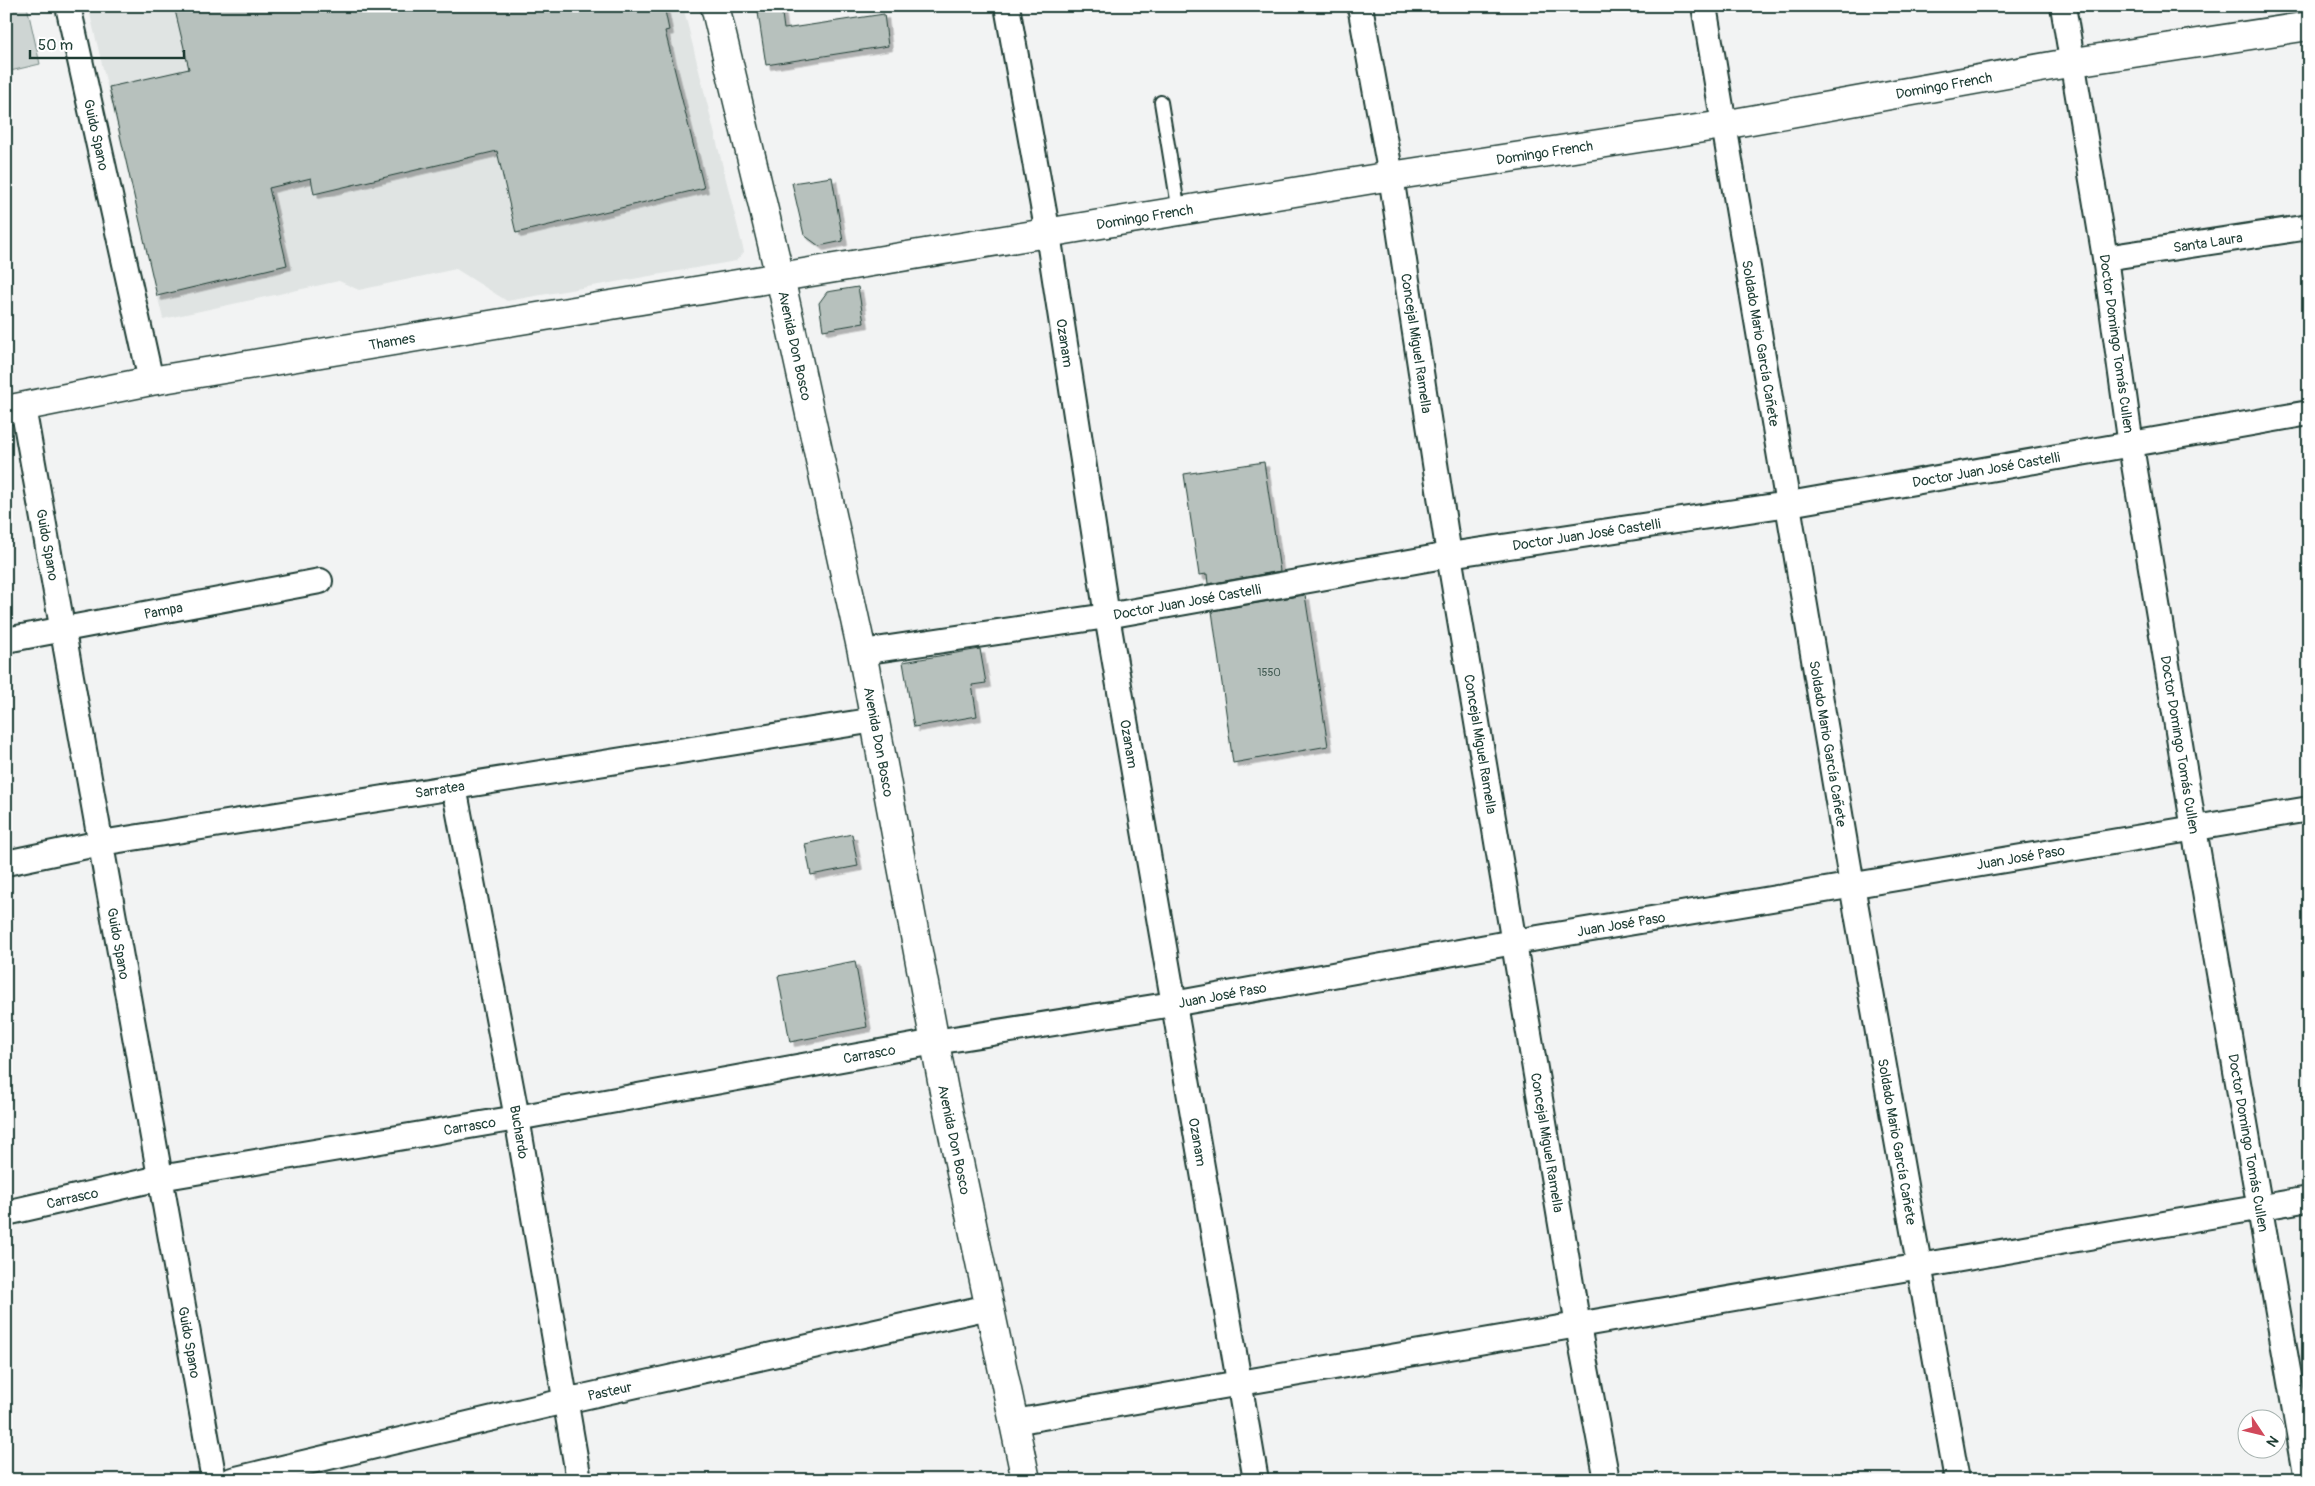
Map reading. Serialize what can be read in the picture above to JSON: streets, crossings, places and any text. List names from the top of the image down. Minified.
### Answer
{"streets":{"street":["Domingo French","Guido Spano","Santa Laura","Thames","Ozanam","Concejal Miguel Ramella","Soldado Mario García Cañete","Doctor Domingo Tomás Cullen","Avenida Don Bosco","Doctor Juan José Castelli","Pampa","Sarratea","Juan José Paso","Carrasco","Buchardo","Pasteur"]},"crossings":[["Domingo French","Thames"],["Domingo French","Ozanam"],["Domingo French","Concejal Miguel Ramella"],["Domingo French","Soldado Mario García Cañete"],["Domingo French","Doctor Domingo Tomás Cullen"],["Domingo French","Avenida Don Bosco"],["Guido Spano","Thames"],["Guido Spano","Pampa"],["Guido Spano","Sarratea"],["Guido Spano","Carrasco"],["Santa Laura","Doctor Domingo Tomás Cullen"],["Thames","Avenida Don Bosco"],["Ozanam","Doctor Juan José Castelli"],["Ozanam","Juan José Paso"],["Concejal Miguel Ramella","Doctor Juan José Castelli"],["Concejal Miguel Ramella","Juan José Paso"],["Soldado Mario García Cañete","Doctor Juan José Castelli"],["Soldado Mario García Cañete","Juan José Paso"],["Doctor Domingo Tomás Cullen","Doctor Juan José Castelli"],["Doctor Domingo Tomás Cullen","Juan José Paso"],["Avenida Don Bosco","Doctor Juan José Castelli"],["Avenida Don Bosco","Sarratea"],["Avenida Don Bosco","Juan José Paso"],["Avenida Don Bosco","Carrasco"],["Avenida Don Bosco","Pasteur"],["Sarratea","Buchardo"],["Juan José Paso","Carrasco"],["Carrasco","Buchardo"],["Buchardo","Pasteur"]],"house_numbers":["1550"],"scale_bar":"50 m","north":"bottom right"}
